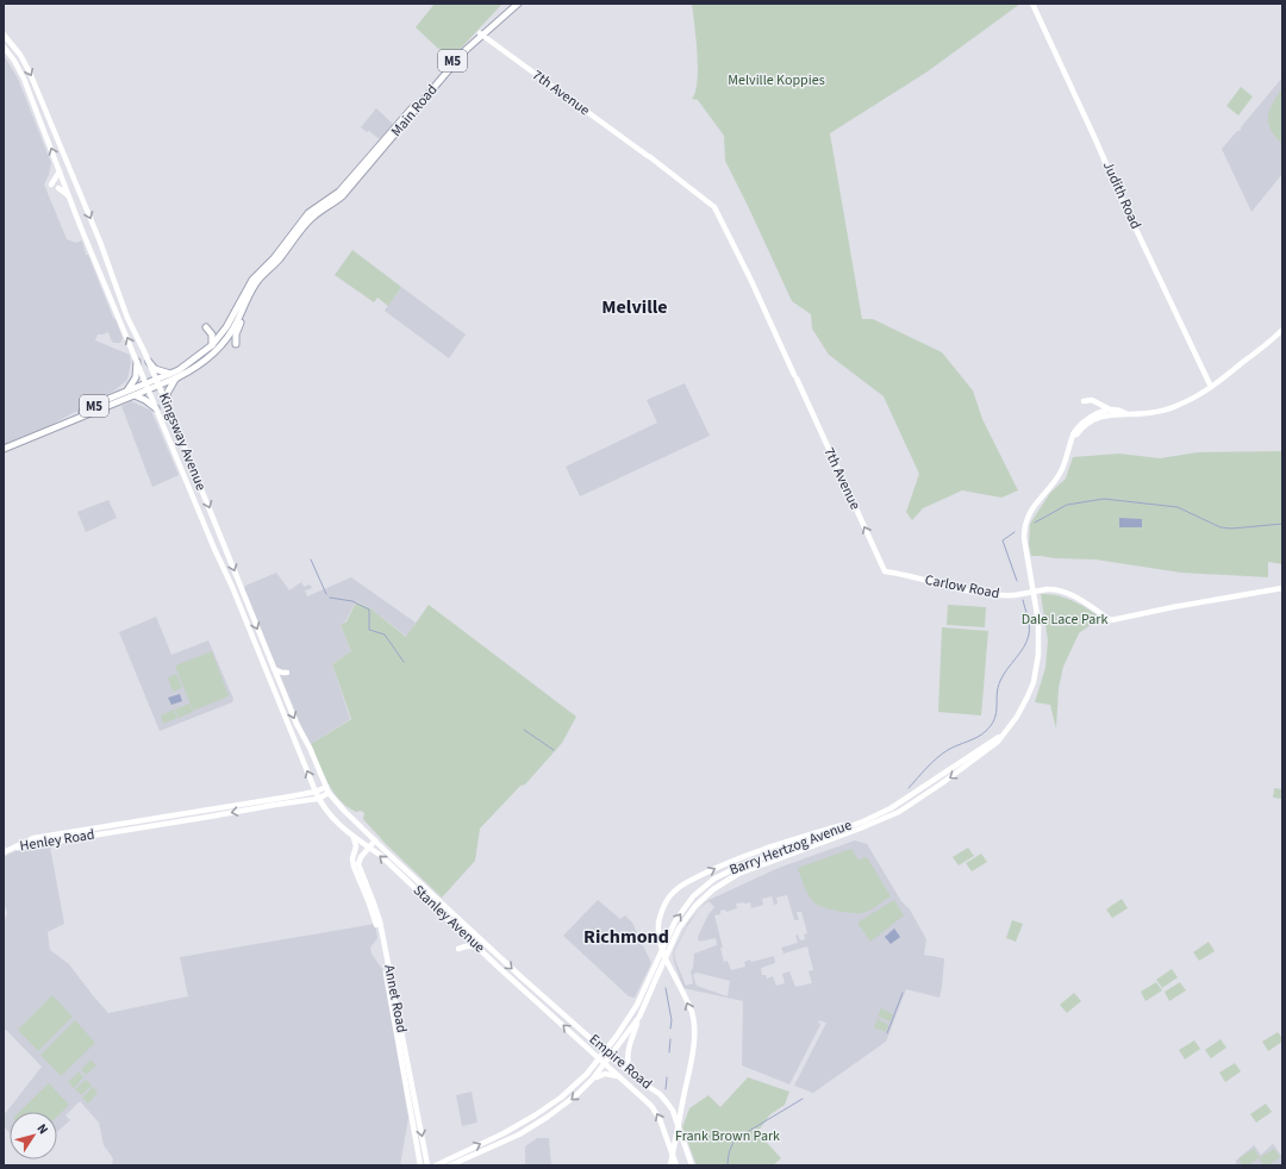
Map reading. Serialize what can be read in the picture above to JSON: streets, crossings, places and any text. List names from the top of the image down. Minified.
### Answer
{"streets":{"main road":["M5","7th Avenue","Main Road","Judith Road","Kingsway Avenue","Carlow Road","Henley Road","Barry Hertzog Avenue","Stanley Avenue","Annet Road","Empire Road"]},"crossings":[["M5","Main Road"],["M5","Kingsway Avenue"],["7th Avenue","Main Road"],["7th Avenue","Carlow Road"],["Judith Road","Barry Hertzog Avenue"],["Kingsway Avenue","Henley Road"],["Kingsway Avenue","Stanley Avenue"],["Kingsway Avenue","Annet Road"],["Barry Hertzog Avenue","Empire Road"],["Stanley Avenue","Annet Road"],["Stanley Avenue","Empire Road"]],"one_way":["7th Avenue"],"districts":["Melville","Richmond"],"parks":["Melville Koppies","Dale Lace Park","Frank Brown Park"],"north":"top right"}
